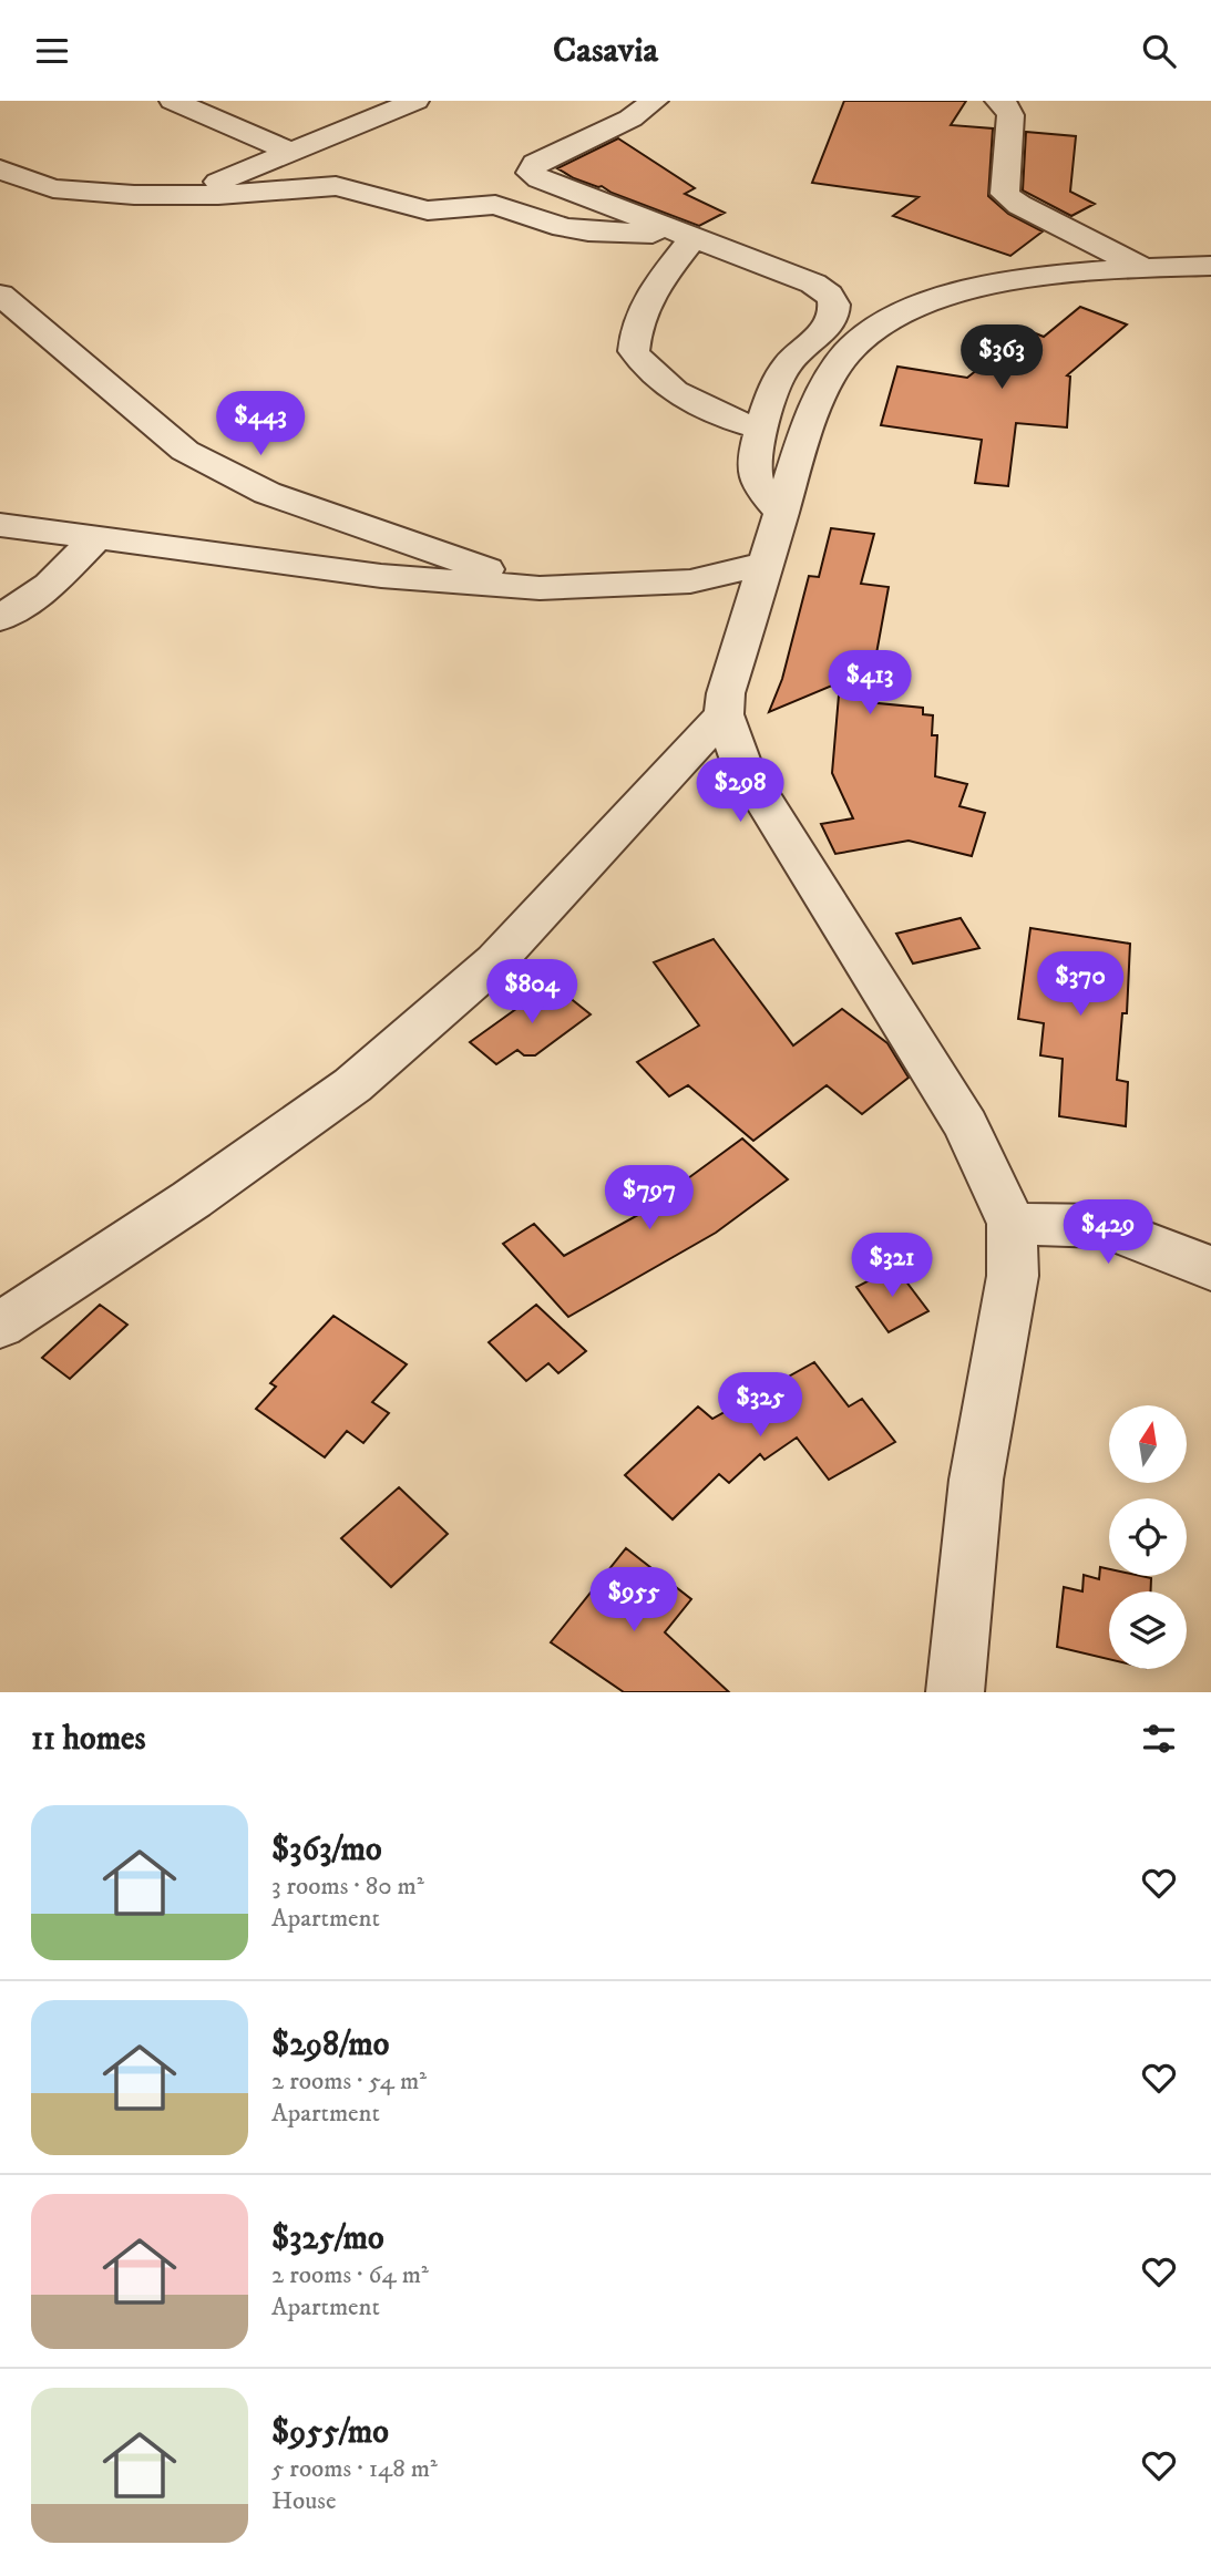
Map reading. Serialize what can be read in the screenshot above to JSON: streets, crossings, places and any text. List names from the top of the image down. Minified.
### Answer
{"north":"top","page":{"header":"Casavia","price":["$363","$443","$413","$298","$370","$804","$797","$429","$321","$325","$955"],"heading":"11 homes","list":[{"name":"$363/mo","note":"3 rooms · 80 m² · Apartment"},{"name":"$298/mo","note":"2 rooms · 54 m² · Apartment"},{"name":"$325/mo","note":"2 rooms · 64 m² · Apartment"},{"name":"$955/mo","note":"5 rooms · 148 m² · House"}]}}
